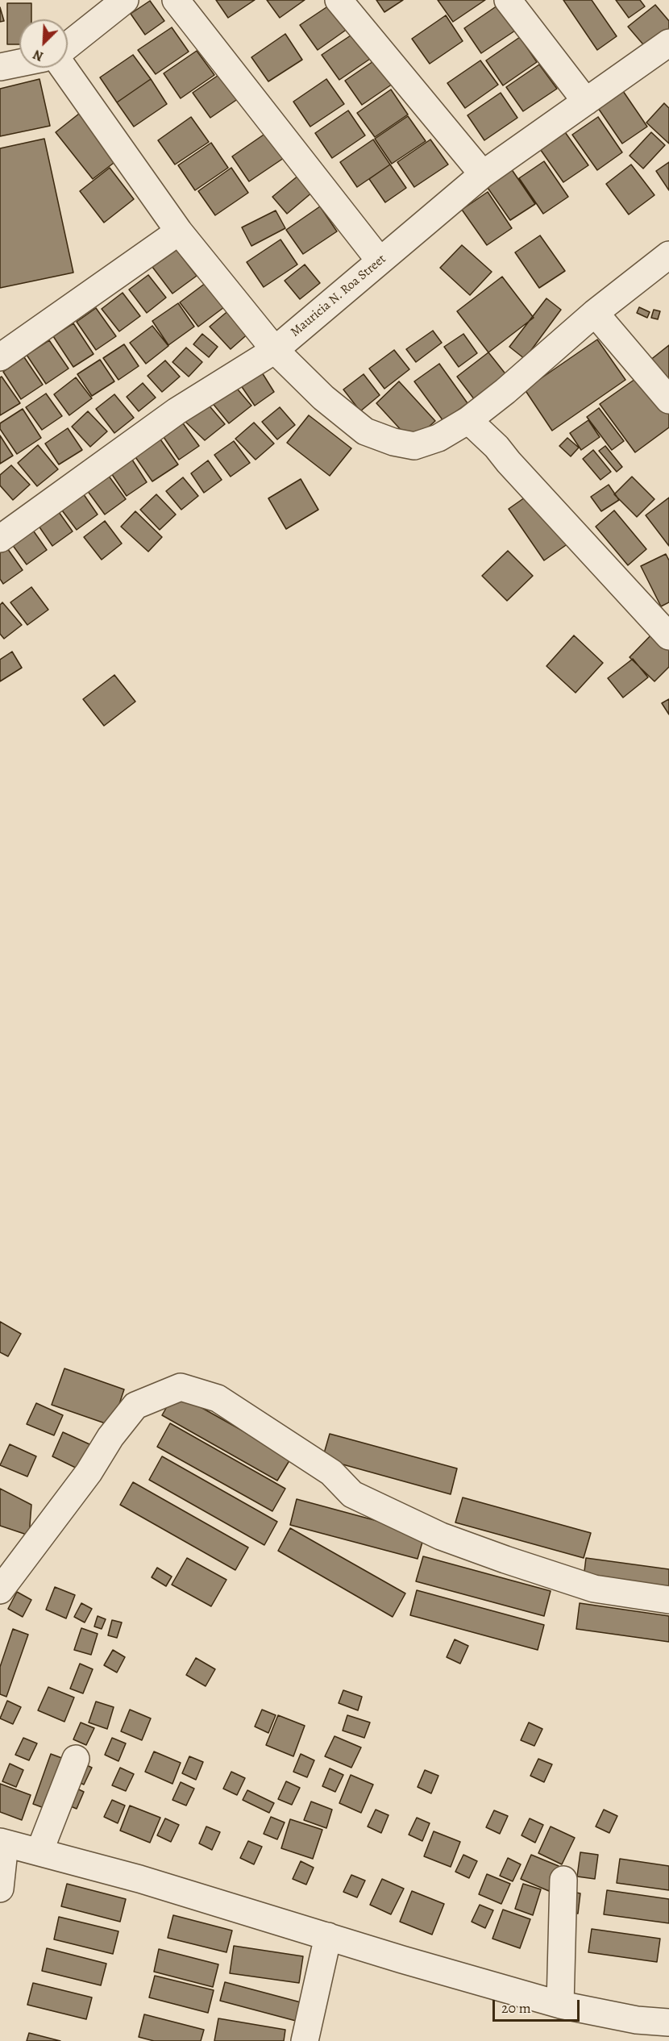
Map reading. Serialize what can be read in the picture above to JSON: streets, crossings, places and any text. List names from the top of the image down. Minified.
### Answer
{"streets":{"street":["Mauricia N. Roa Street"]},"scale_bar":"20 m","north":"bottom left"}
